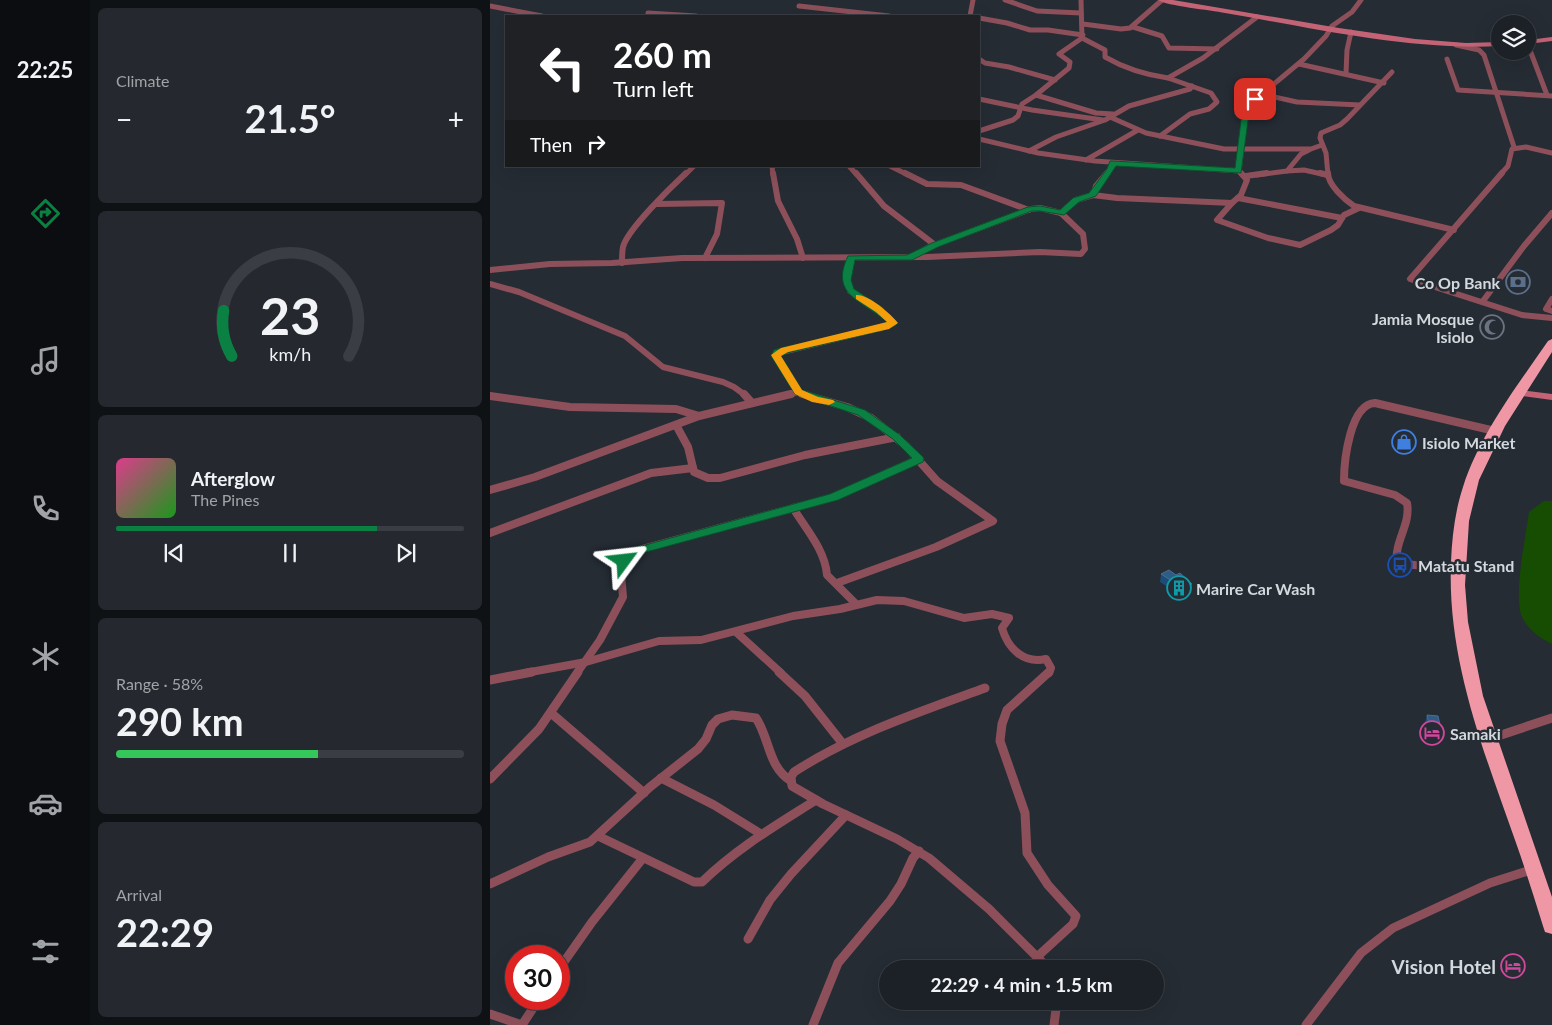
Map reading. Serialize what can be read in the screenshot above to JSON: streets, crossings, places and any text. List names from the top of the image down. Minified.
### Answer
{"places":{"bank":["Co Op Bank"],"mosque":["Jamia Mosque Isiolo"],"shop":["Isiolo Market"],"bus stop":["Matatu Stand"],"building":["Marire Car Wash"],"hotel":["Samaki","Vision Hotel"]},"page":{"tabs":"22:25","tile":["Climate",["Range · 58%","290 km"],["Arrival","22:29"]],"turn":["260 m","Turn left"],"heat":["−","21.5°","+"],"then":"Then","song":["Afterglow","The Pines"],"limit":"30","trip":"22:29 · 4 min · 1.5 km","gauge":["23","km/h"]}}
